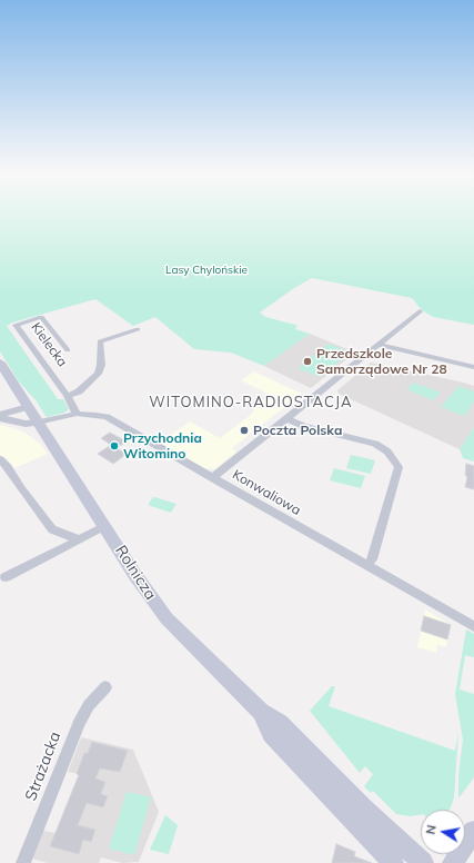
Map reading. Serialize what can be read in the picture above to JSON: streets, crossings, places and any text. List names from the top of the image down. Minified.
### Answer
{"streets":{"main road":["Rolnicza"],"street":["Kielecka","Konwaliowa","Strażacka"]},"crossings":[["Kielecka","Konwaliowa"],["Konwaliowa","Rolnicza"]],"districts":["WITOMINO-RADIOSTACJA"],"parks":["Lasy Chylońskie"],"places":["Przedszkole Samorządowe Nr 28","Poczta Polska","Przychodnia Witomino"],"north":"left"}
